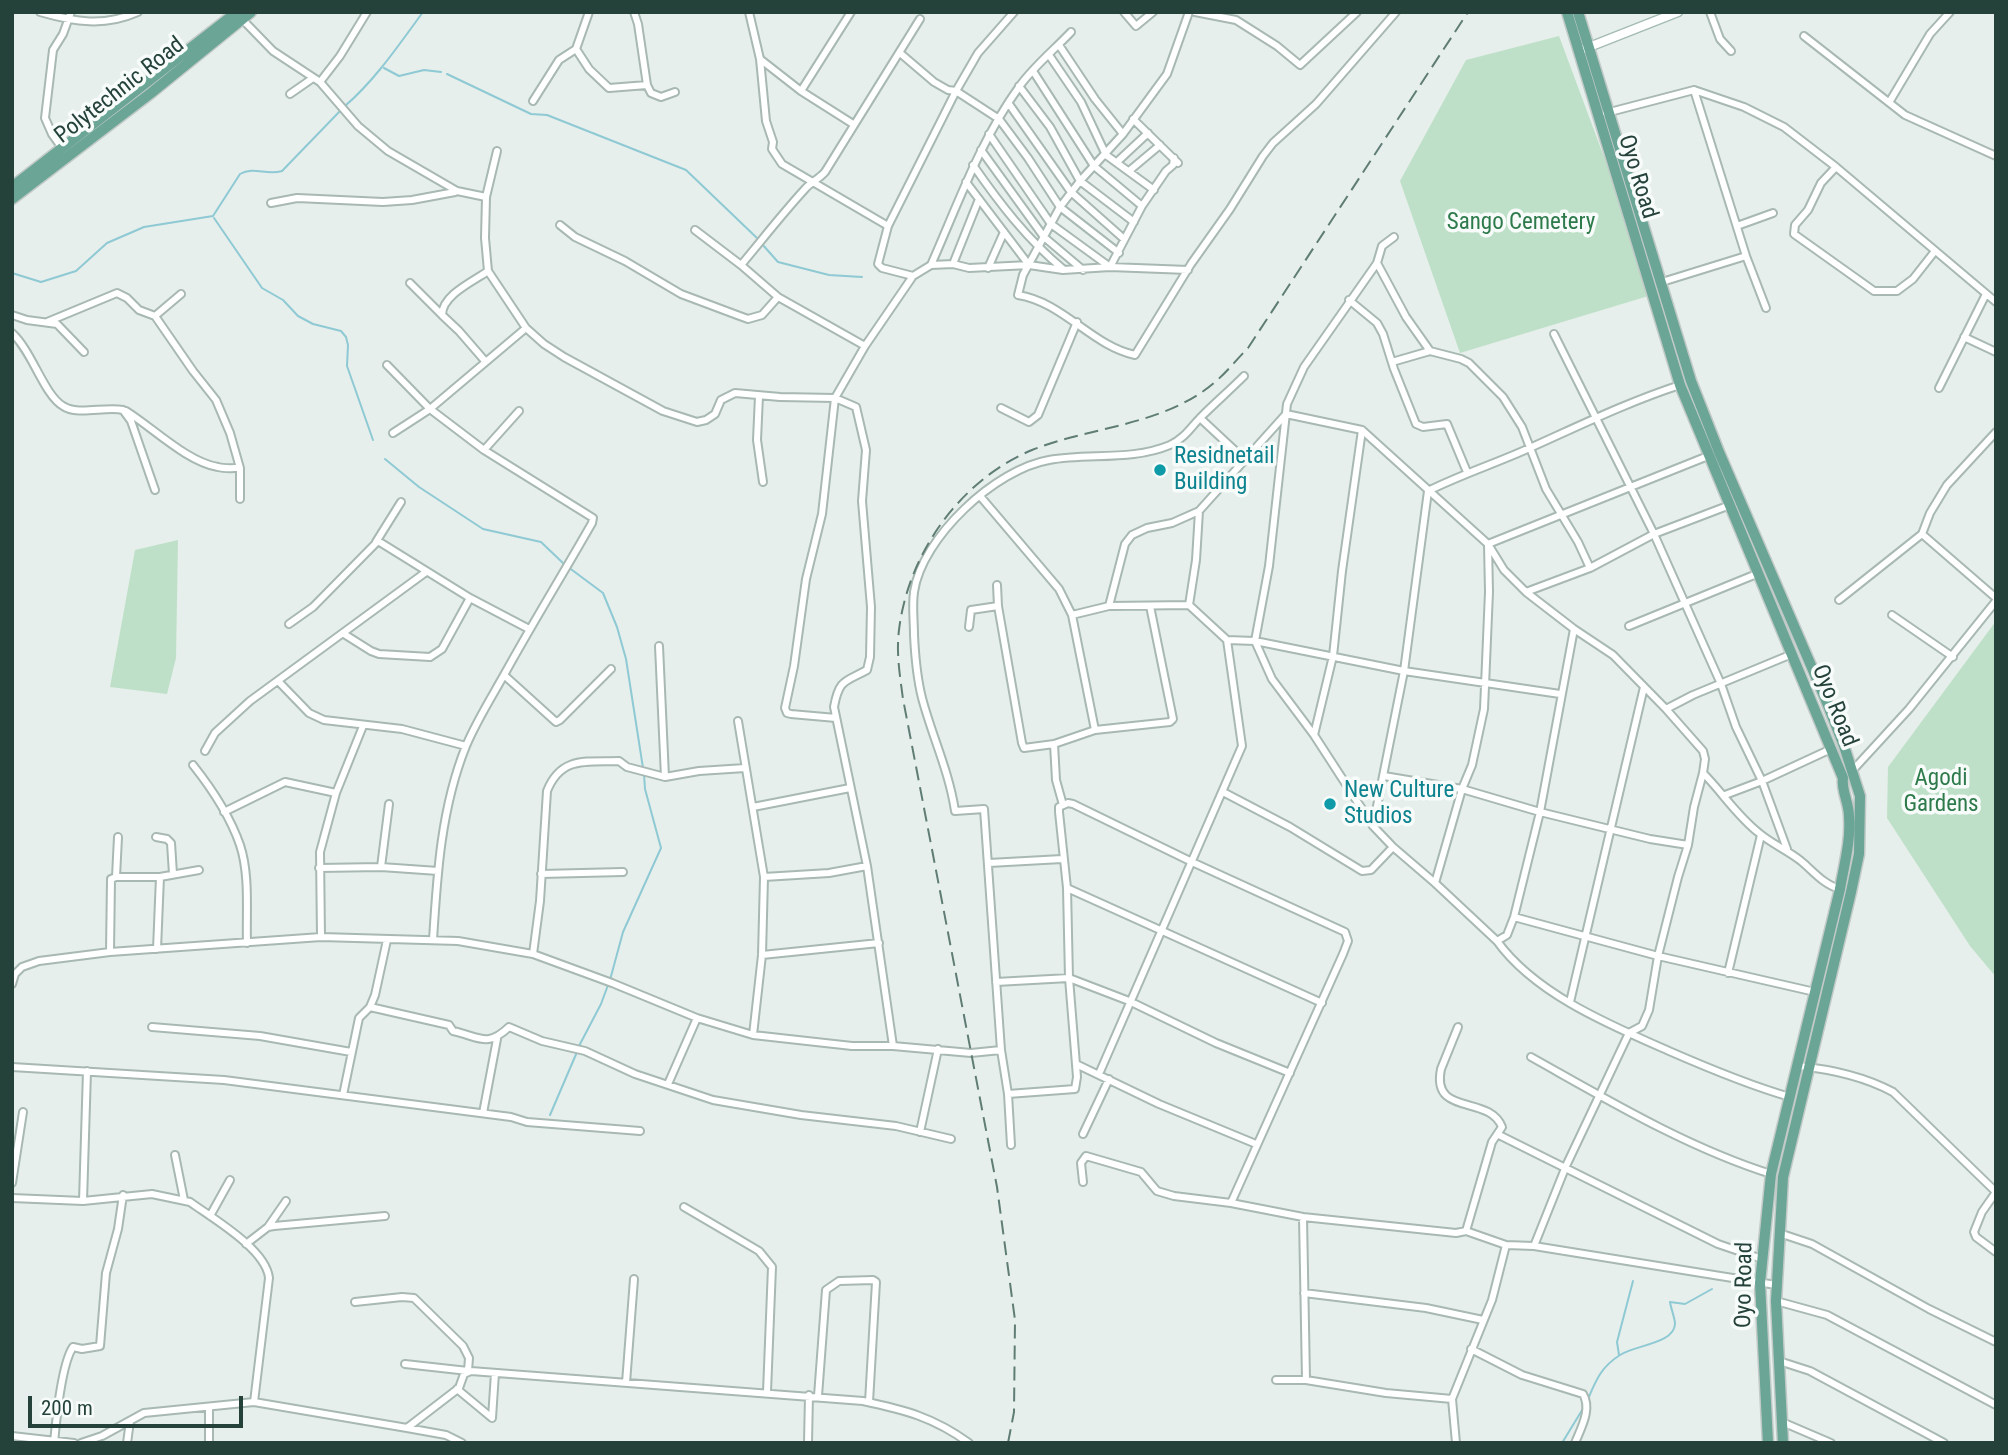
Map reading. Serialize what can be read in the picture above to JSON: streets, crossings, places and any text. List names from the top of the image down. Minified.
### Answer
{"streets":{"main road":["Polytechnic Road","Oyo Road"]},"parks":["Sango Cemetery","Agodi Gardens"],"places":["Residnetail Building","New Culture Studios"],"scale_bar":"200 m"}
